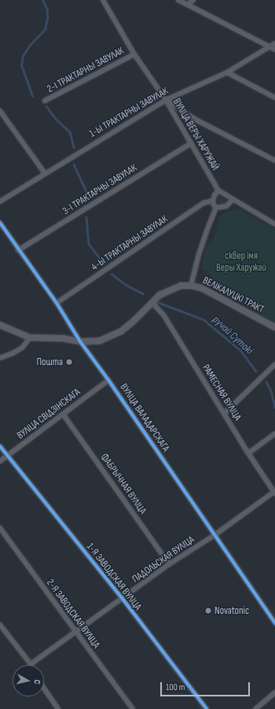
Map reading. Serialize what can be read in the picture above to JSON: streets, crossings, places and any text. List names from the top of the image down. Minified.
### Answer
{"streets":{"street":["2-І ТРАКТАРНЫ ЗАВУЛАК","1-Ы ТРАКТАРНЫ ЗАВУЛАК","ВУЛІЦА ВЕРЫ ХАРУЖАЙ","3-І ТРАКТАРНЫ ЗАВУЛАК","4-Ы ТРАКТАРНЫ ЗАВУЛАК","ВЕЛІКАЛУЦКІ ТРАКТ","РАМЕСНАЯ ВУЛІЦА","ВУЛІЦА СВІДЗІНСКАГА","ВУЛІЦА ВАЛАДАРСКАГА","ФАБРЫЧНАЯ ВУЛІЦА","ПАДОЛЬСКАЯ ВУЛІЦА","1-Я ЗАВОДСКАЯ ВУЛІЦА","2-Я ЗАВОДСКАЯ ВУЛІЦА"]},"crossings":[["2-І ТРАКТАРНЫ ЗАВУЛАК","ВУЛІЦА ВЕРЫ ХАРУЖАЙ"],["1-Ы ТРАКТАРНЫ ЗАВУЛАК","ВУЛІЦА ВЕРЫ ХАРУЖАЙ"],["ВУЛІЦА ВЕРЫ ХАРУЖАЙ","3-І ТРАКТАРНЫ ЗАВУЛАК"],["3-І ТРАКТАРНЫ ЗАВУЛАК","ВУЛІЦА ВАЛАДАРСКАГА"],["4-Ы ТРАКТАРНЫ ЗАВУЛАК","ВУЛІЦА ВАЛАДАРСКАГА"],["ВЕЛІКАЛУЦКІ ТРАКТ","РАМЕСНАЯ ВУЛІЦА"],["ВЕЛІКАЛУЦКІ ТРАКТ","ВУЛІЦА ВАЛАДАРСКАГА"],["РАМЕСНАЯ ВУЛІЦА","ПАДОЛЬСКАЯ ВУЛІЦА"],["ВУЛІЦА СВІДЗІНСКАГА","ВУЛІЦА ВАЛАДАРСКАГА"],["ВУЛІЦА СВІДЗІНСКАГА","ФАБРЫЧНАЯ ВУЛІЦА"],["ВУЛІЦА СВІДЗІНСКАГА","1-Я ЗАВОДСКАЯ ВУЛІЦА"],["ВУЛІЦА ВАЛАДАРСКАГА","ПАДОЛЬСКАЯ ВУЛІЦА"],["ФАБРЫЧНАЯ ВУЛІЦА","ПАДОЛЬСКАЯ ВУЛІЦА"],["ПАДОЛЬСКАЯ ВУЛІЦА","1-Я ЗАВОДСКАЯ ВУЛІЦА"],["ПАДОЛЬСКАЯ ВУЛІЦА","2-Я ЗАВОДСКАЯ ВУЛІЦА"]],"water":["ручай Сутокі"],"parks":["сквер імя Веры Харужай"],"places":["Пошта","Novatonic"],"scale_bar":"100 m","north":"right"}
